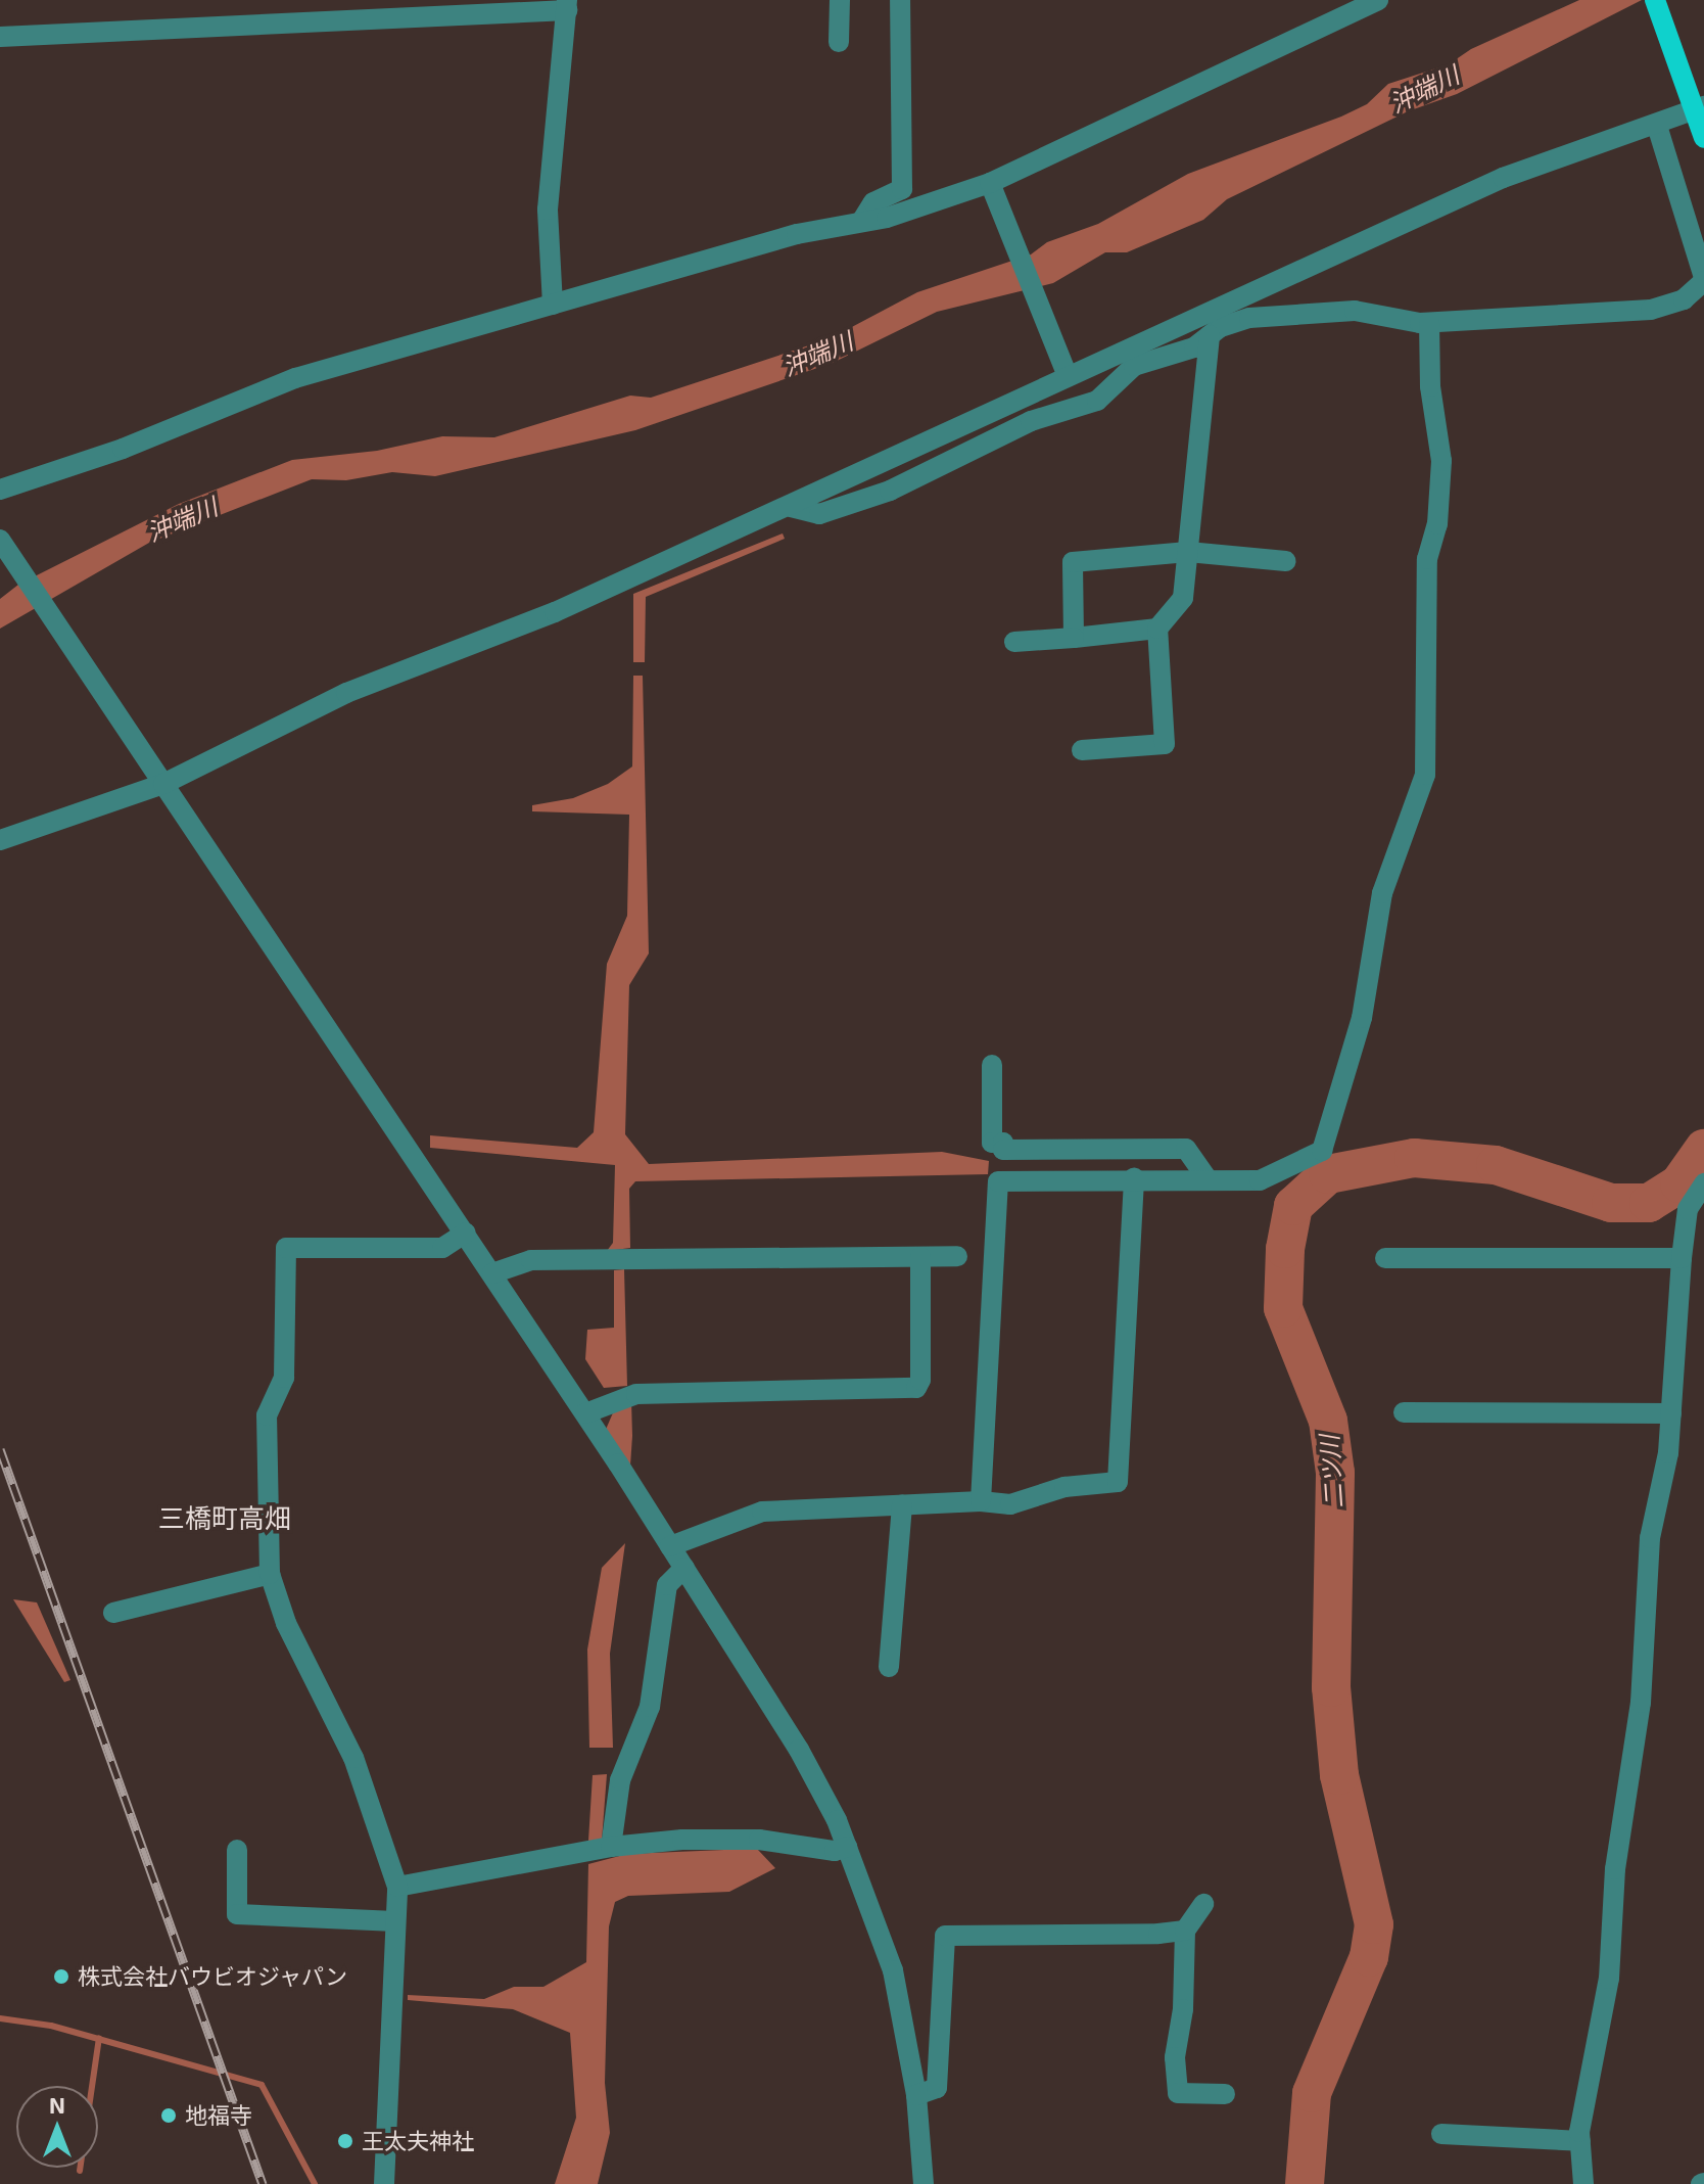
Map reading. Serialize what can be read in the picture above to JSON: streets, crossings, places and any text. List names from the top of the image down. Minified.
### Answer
{"districts":["三橋町高畑"],"water":["沖端川","二ツ川"],"places":["株式会社バウビオジャパン","地福寺","王太夫神社"],"north":"top"}
